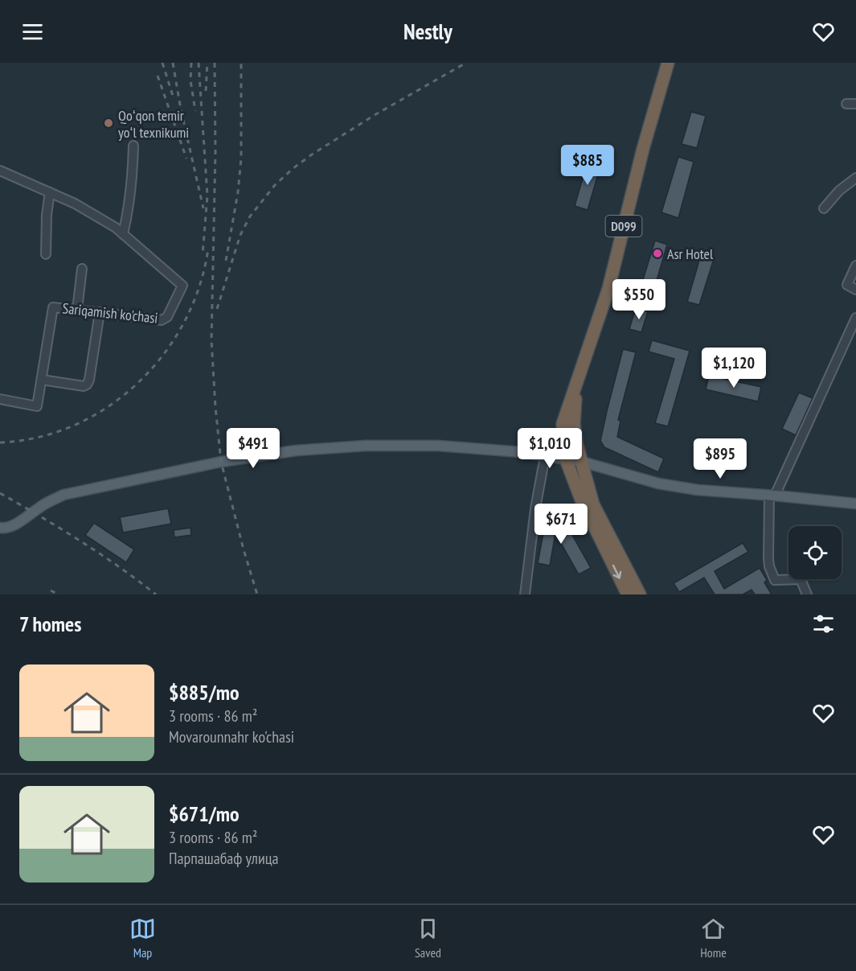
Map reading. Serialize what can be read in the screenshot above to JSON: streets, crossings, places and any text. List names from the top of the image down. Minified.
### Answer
{"streets":{"highway":["D099"],"street":["Sariqamish ko'chasi"]},"places":["Qoʻqon temir yoʻl texnikumi","Asr Hotel"],"page":{"header":"Nestly","price":["$885","$550","$1,120","$491","$1,010","$895","$671"],"heading":"7 homes","list":[{"name":"$885/mo","note":"3 rooms · 86 m² · Movarounnahr ko'chasi"},{"name":"$671/mo","note":"3 rooms · 86 m² · Парпашабаф улица"}],"tabs":["Map","Saved","Home"]}}
